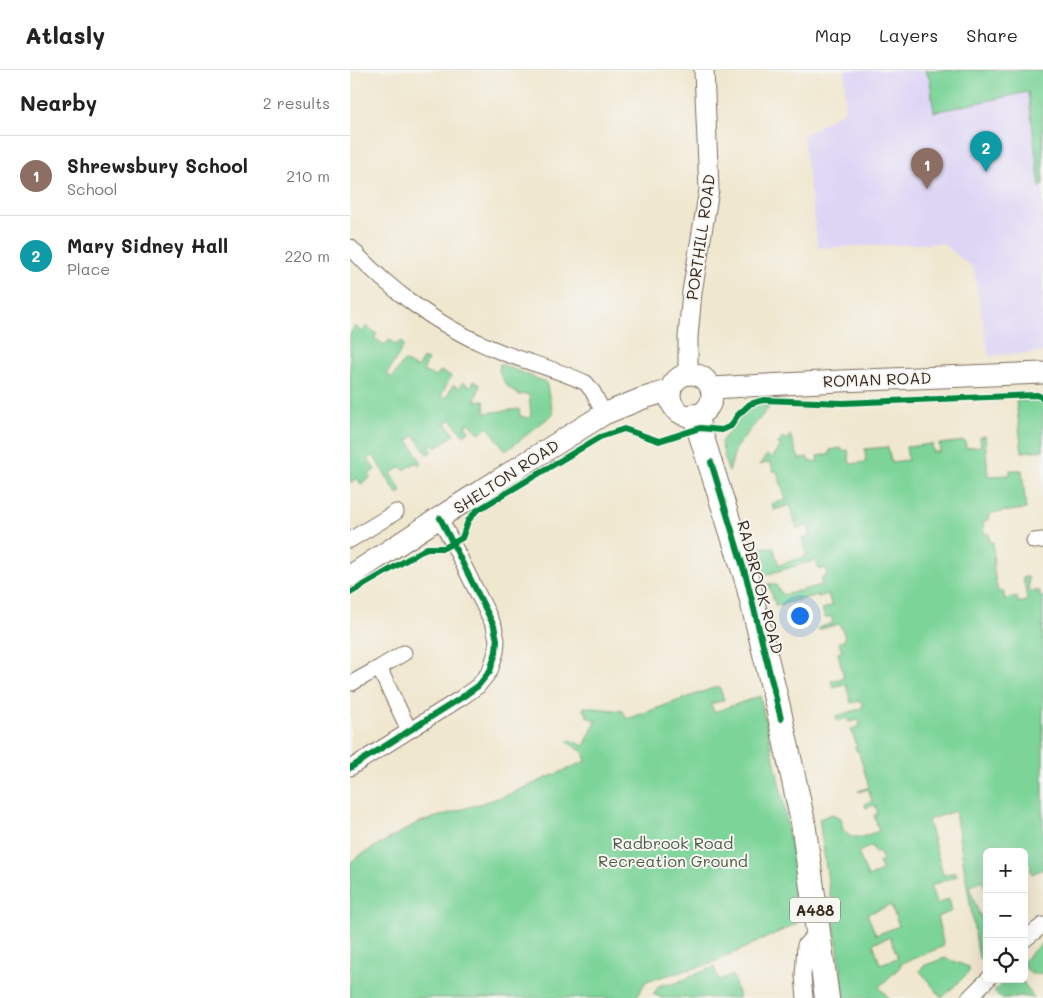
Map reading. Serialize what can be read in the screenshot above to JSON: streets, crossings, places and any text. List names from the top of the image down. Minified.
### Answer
{"streets":{"main road":["ROMAN ROAD","SHELTON ROAD","RADBROOK ROAD","A488"],"street":["PORTHILL ROAD"]},"crossings":[["PORTHILL ROAD","ROMAN ROAD"],["PORTHILL ROAD","SHELTON ROAD"],["PORTHILL ROAD","RADBROOK ROAD"],["ROMAN ROAD","SHELTON ROAD"],["ROMAN ROAD","RADBROOK ROAD"],["SHELTON ROAD","RADBROOK ROAD"]],"parks":["Radbrook Road Recreation Ground"],"page":{"header":"Atlasly","nav":["Map","Layers","Share"],"heading":["Nearby","2 results"],"pins":["2","1"],"list":[{"mark":"1","name":"Shrewsbury School","note":"School","value":"210 m"},{"mark":"2","name":"Mary Sidney Hall","note":"Place","value":"220 m"}],"map_buttons":["+","−"]}}
